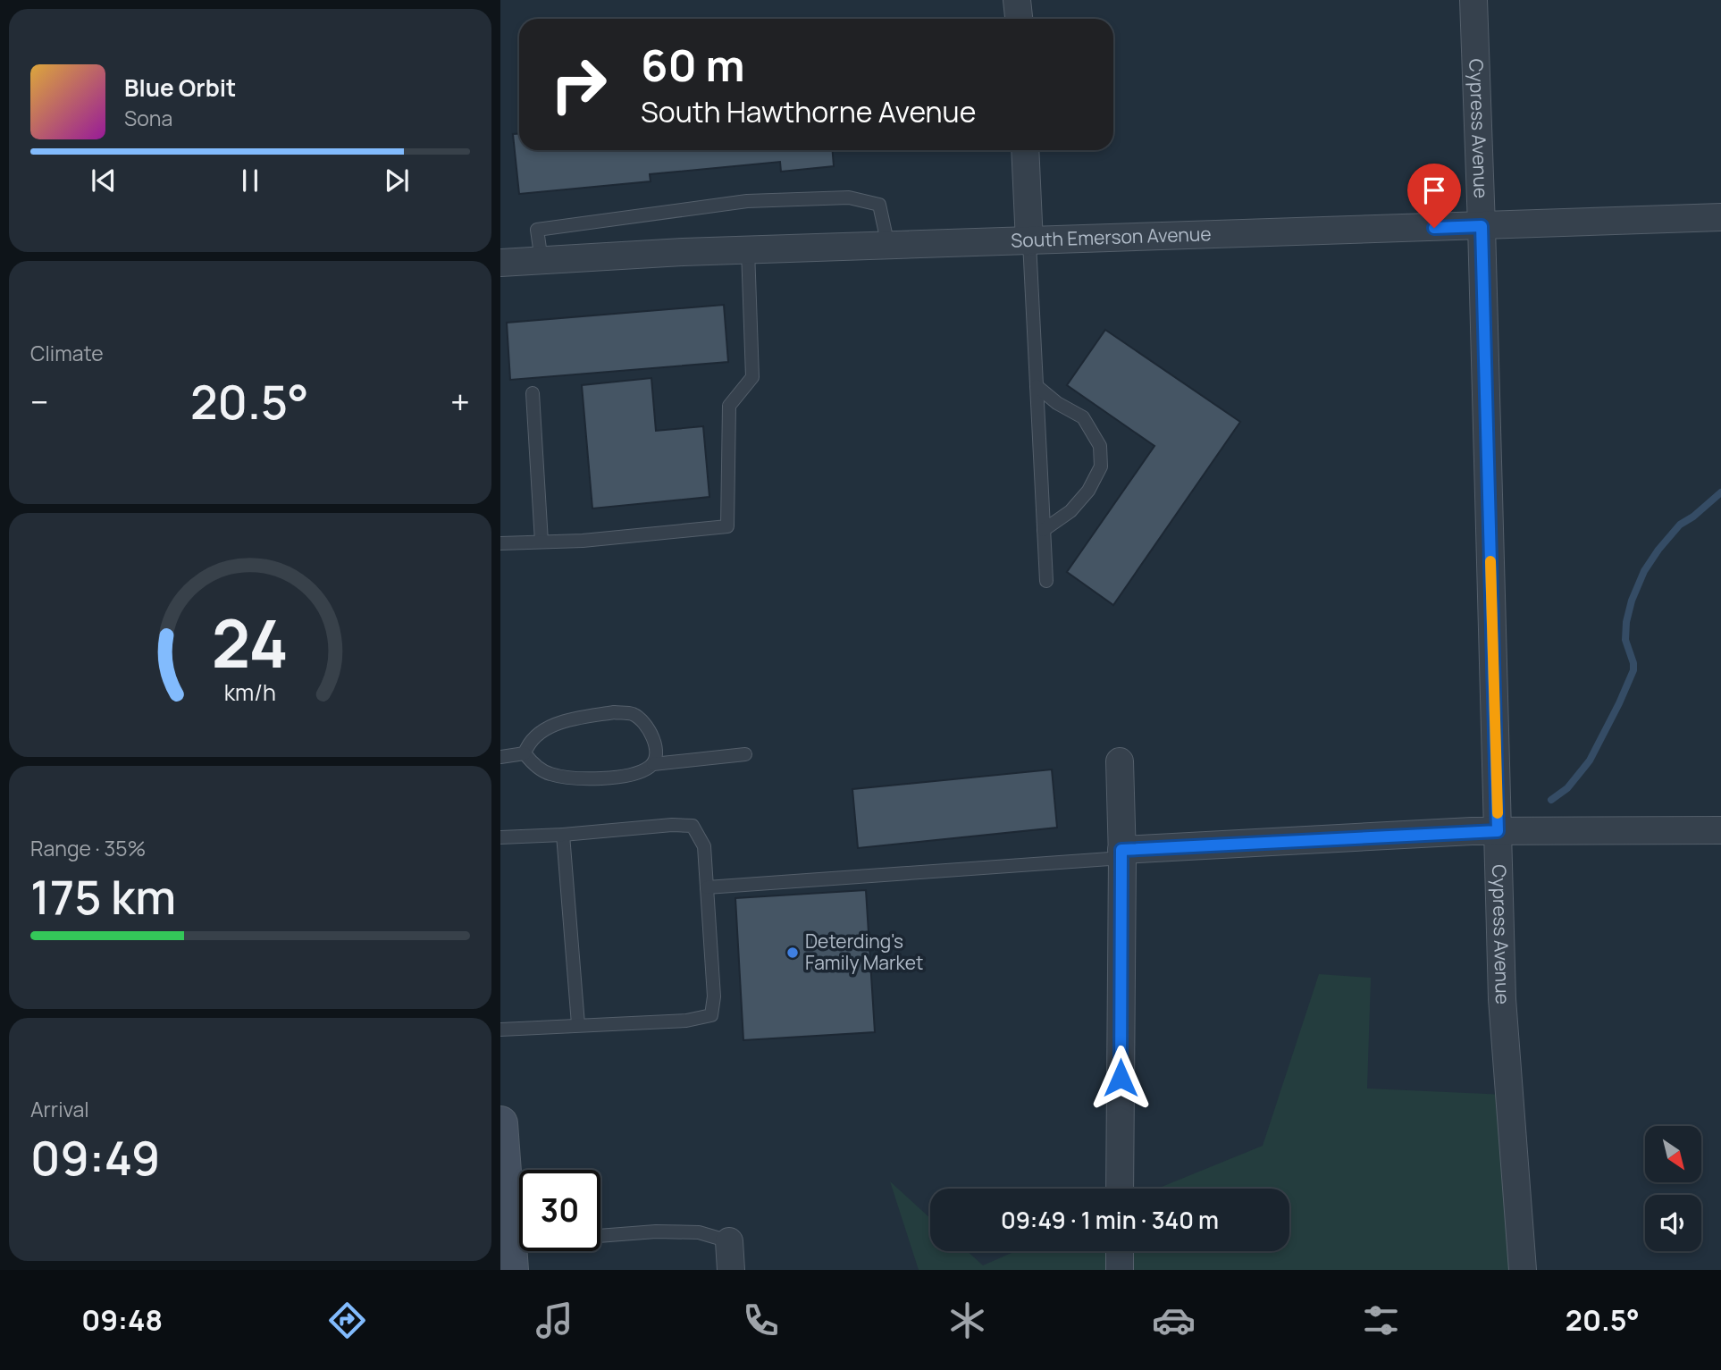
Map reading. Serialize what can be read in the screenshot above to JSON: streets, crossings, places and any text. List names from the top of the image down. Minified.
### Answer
{"streets":{"street":["Cypress Avenue","South Emerson Avenue"]},"crossings":[["Cypress Avenue","South Emerson Avenue"]],"places":["Deterding's Family Market"],"north":"bottom right","page":{"turn":["60 m","South Hawthorne Avenue"],"song":["Blue Orbit","Sona"],"tile":["Climate",["Range · 35%","175 km"],["Arrival","09:49"]],"heat":["−","20.5°","+"],"limit":"30","trip":"09:49 · 1 min · 340 m","tabs":["09:48","20.5°"],"gauge":["24","km/h"]}}
